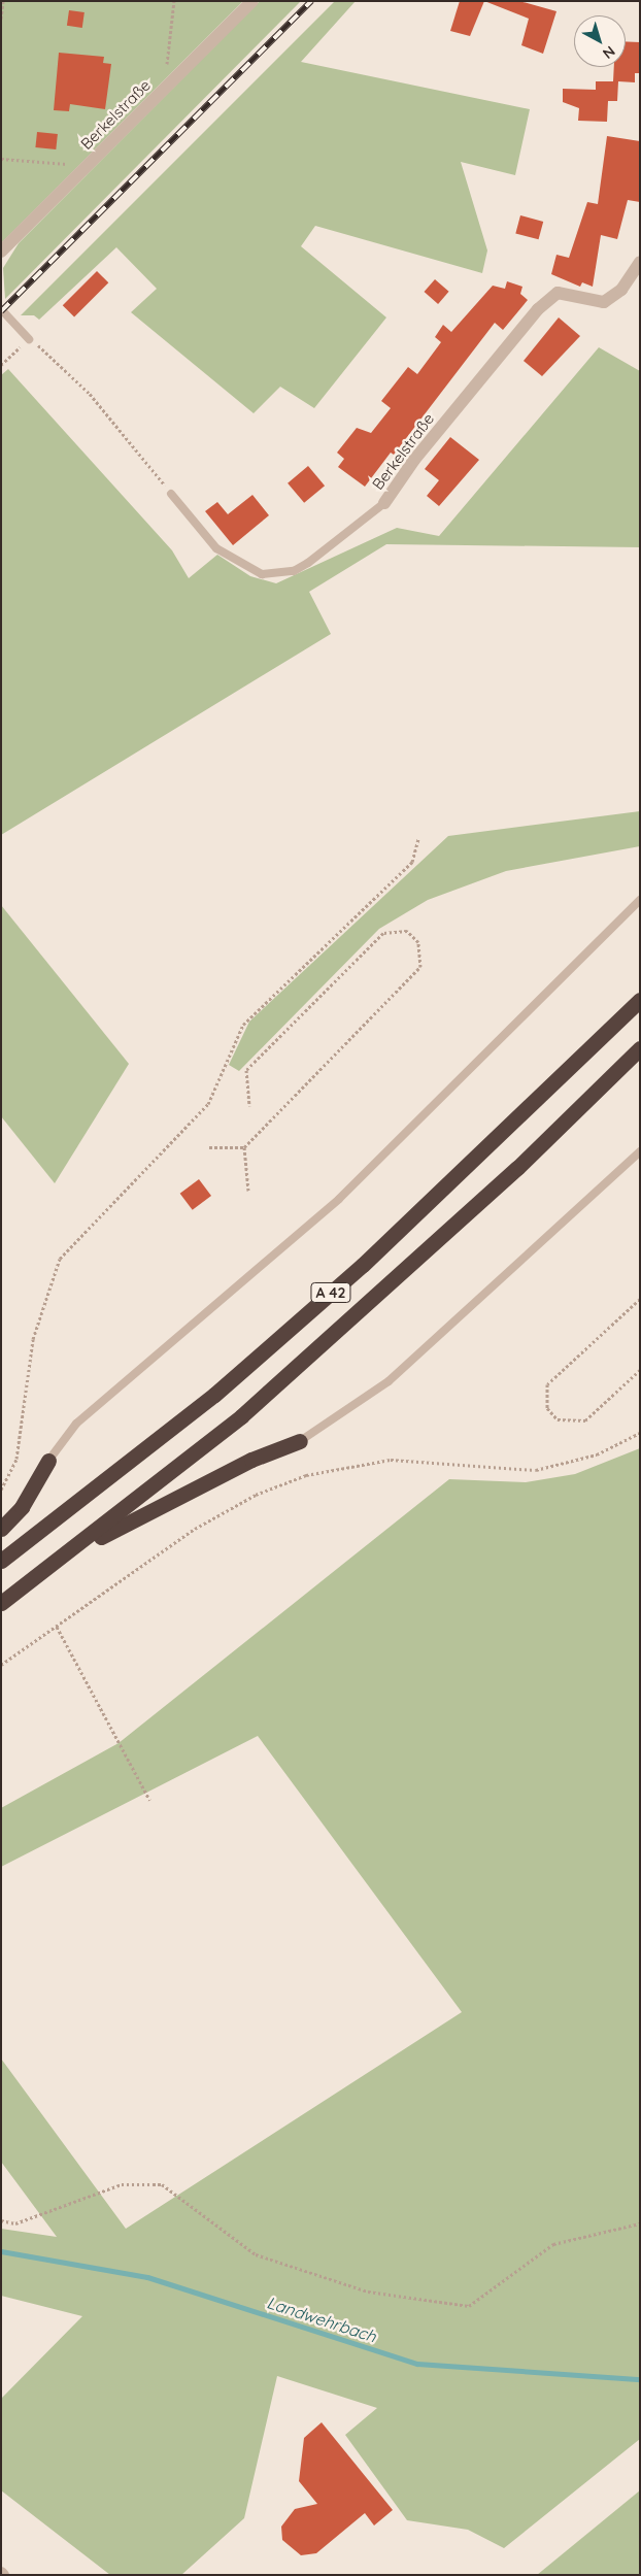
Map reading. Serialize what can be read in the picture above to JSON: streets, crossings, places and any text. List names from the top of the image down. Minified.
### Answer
{"streets":{"highway":["A 42"],"street":["Berkelstraße"]},"water":["Landwehrbach"],"north":"bottom right"}
